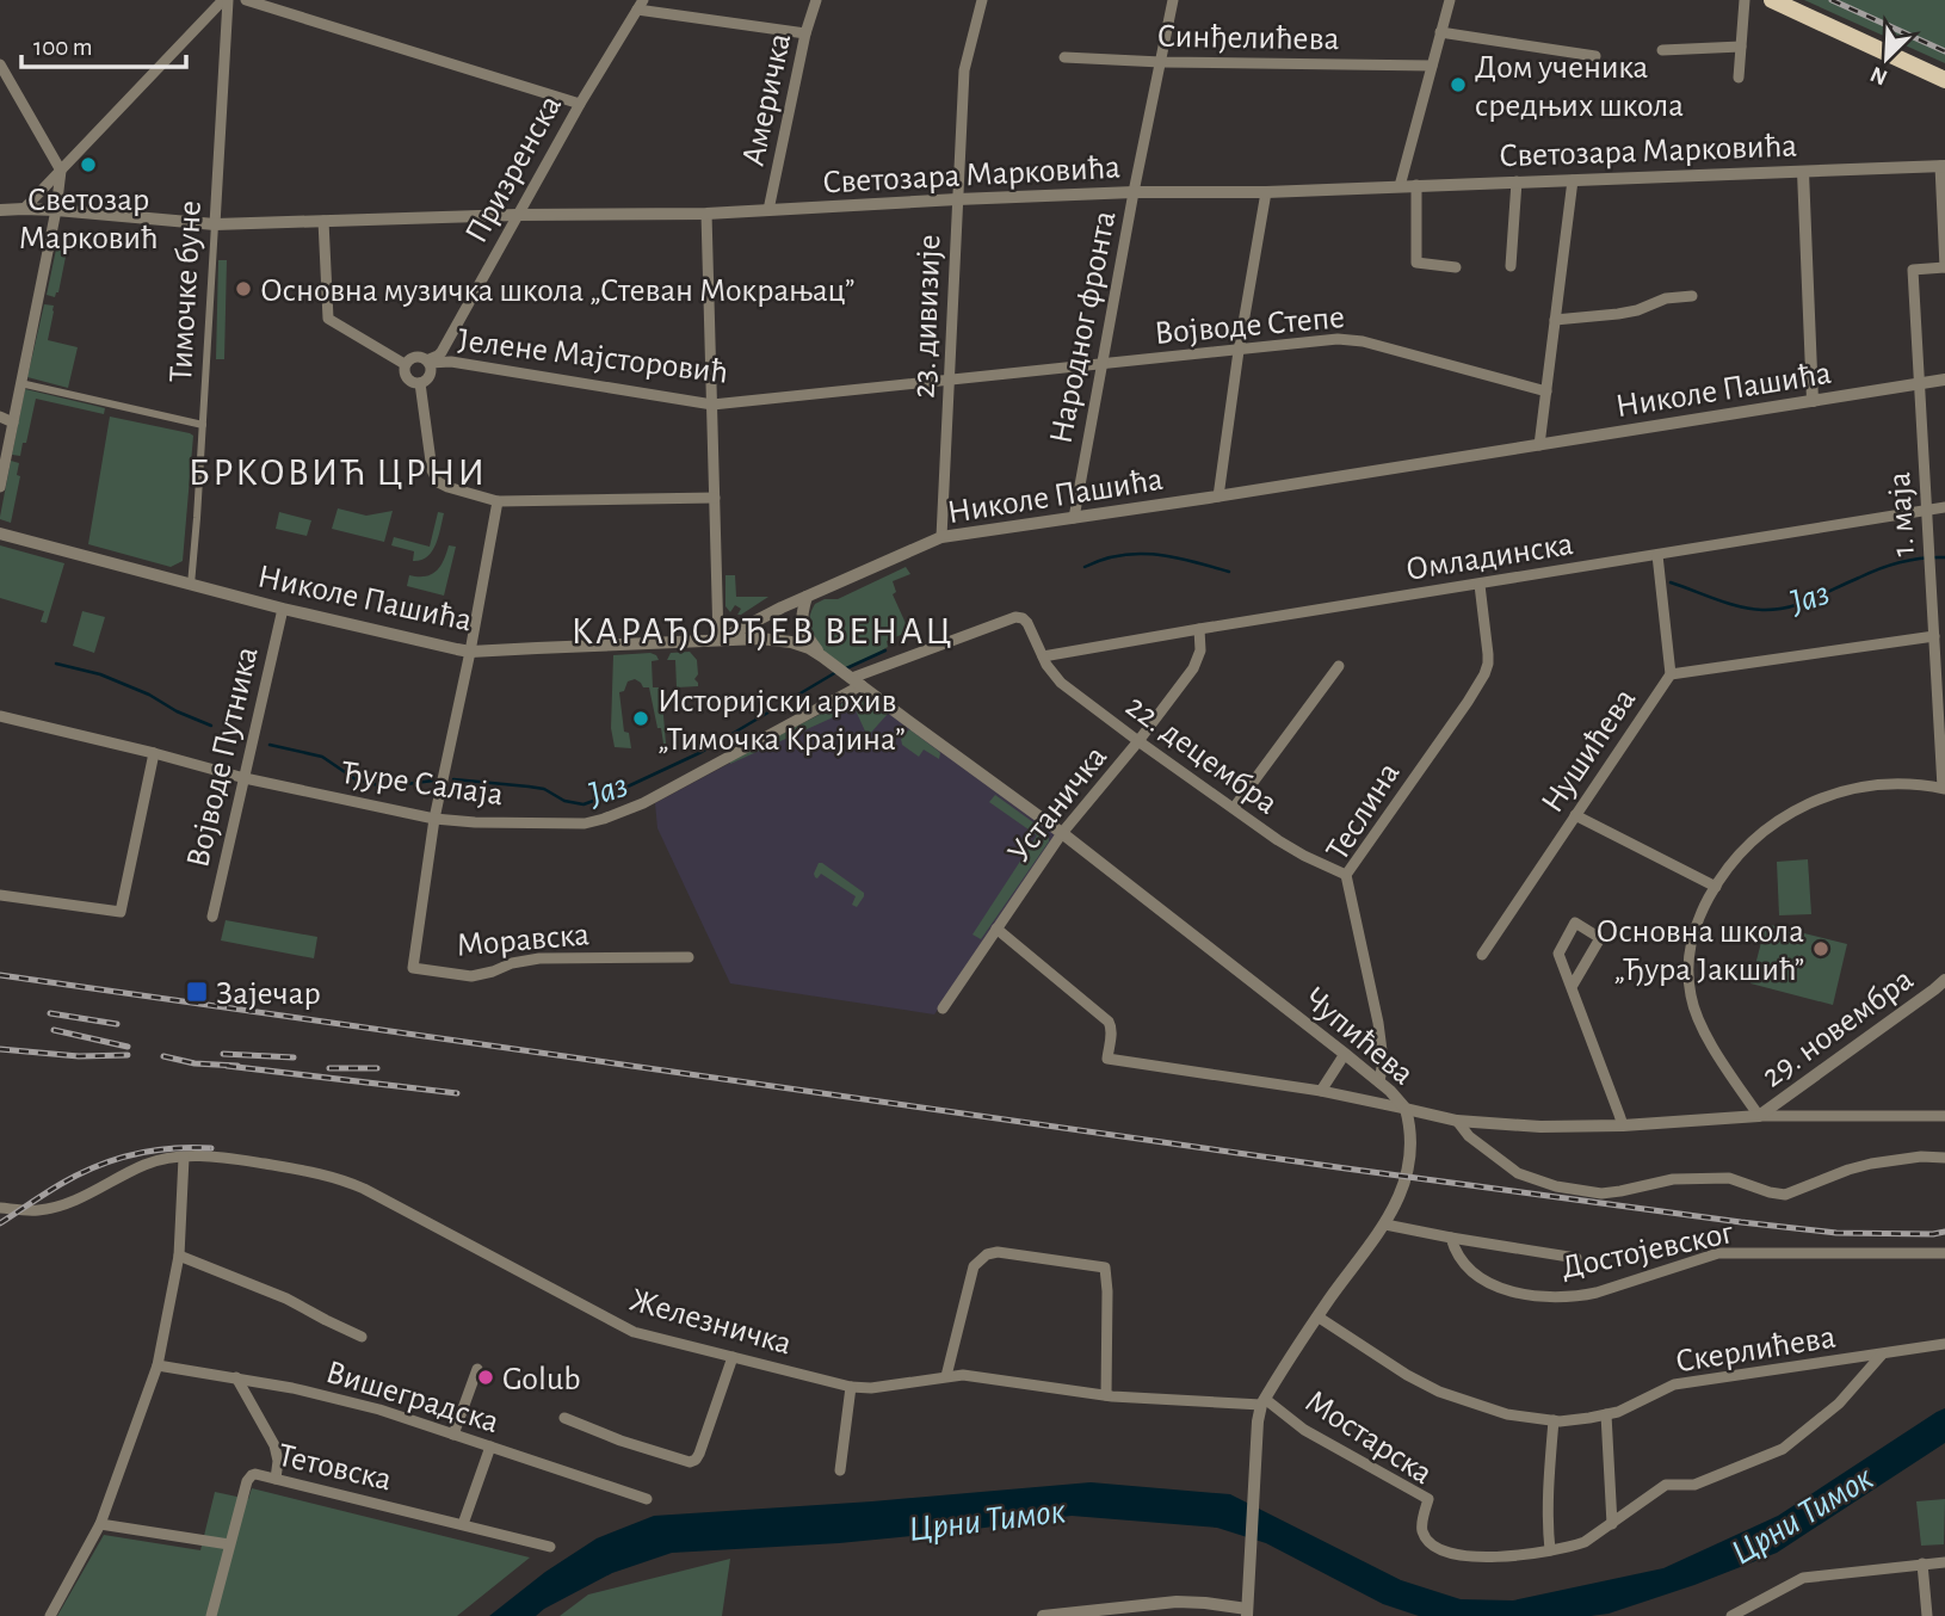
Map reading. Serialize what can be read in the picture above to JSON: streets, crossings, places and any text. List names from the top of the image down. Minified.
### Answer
{"streets":{"street":["Синђелићева","Америчка","Светозара Марковића","Призренска","Тимочке буне","23. дивизије","Војводе Степе","Народног фронта","Јелене Мајсторовић","Николе Пашића","1. маја","Омладинска","Нушићева","22. децембра","Војводе Путника","Ђуре Салаја","Устаничка","Теслина","Моравска","29. новембра","Чупићева","Достојевског","Железничка","Скерлићева","Вишеградска","Мостарска","Тетовска"]},"crossings":[["Синђелићева","Народног фронта"],["Америчка","Светозара Марковића"],["Светозара Марковића","Призренска"],["Светозара Марковића","Тимочке буне"],["Светозара Марковића","23. дивизије"],["Светозара Марковића","Народног фронта"],["Призренска","Јелене Мајсторовић"],["Тимочке буне","Николе Пашића"],["23. дивизије","Војводе Степе"],["23. дивизије","Јелене Мајсторовић"],["23. дивизије","Николе Пашића"],["Војводе Степе","Народног фронта"],["Војводе Степе","Јелене Мајсторовић"],["Народног фронта","Николе Пашића"],["Николе Пашића","1. маја"],["Николе Пашића","Војводе Путника"],["1. маја","Омладинска"],["Омладинска","Нушићева"],["Омладинска","22. децембра"],["Омладинска","Устаничка"],["Омладинска","Теслина"],["22. децембра","Ђуре Салаја"],["22. децембра","Устаничка"],["22. децембра","Теслина"],["22. децембра","Чупићева"],["Војводе Путника","Ђуре Салаја"],["Ђуре Салаја","Моравска"],["Ђуре Салаја","Чупићева"],["Устаничка","Чупићева"],["Теслина","Чупићева"],["29. новембра","Чупићева"],["Железничка","Мостарска"],["Скерлићева","Мостарска"]],"districts":["БРКОВИЋ ЦРНИ","КАРАЂОРЂЕВ ВЕНАЦ"],"water":["Јаз","Црни Тимок"],"places":{"other":["Дом ученика средњих школа","Светозар Марковић","Основна музичка школа „Стеван Мокрањац”","Историјски архив „Тимочка Крајина”","Основна школа „Ђура Јакшић”","Golub"],"transit":["Зајечар"]},"scale_bar":"100 m","north":"bottom left"}
